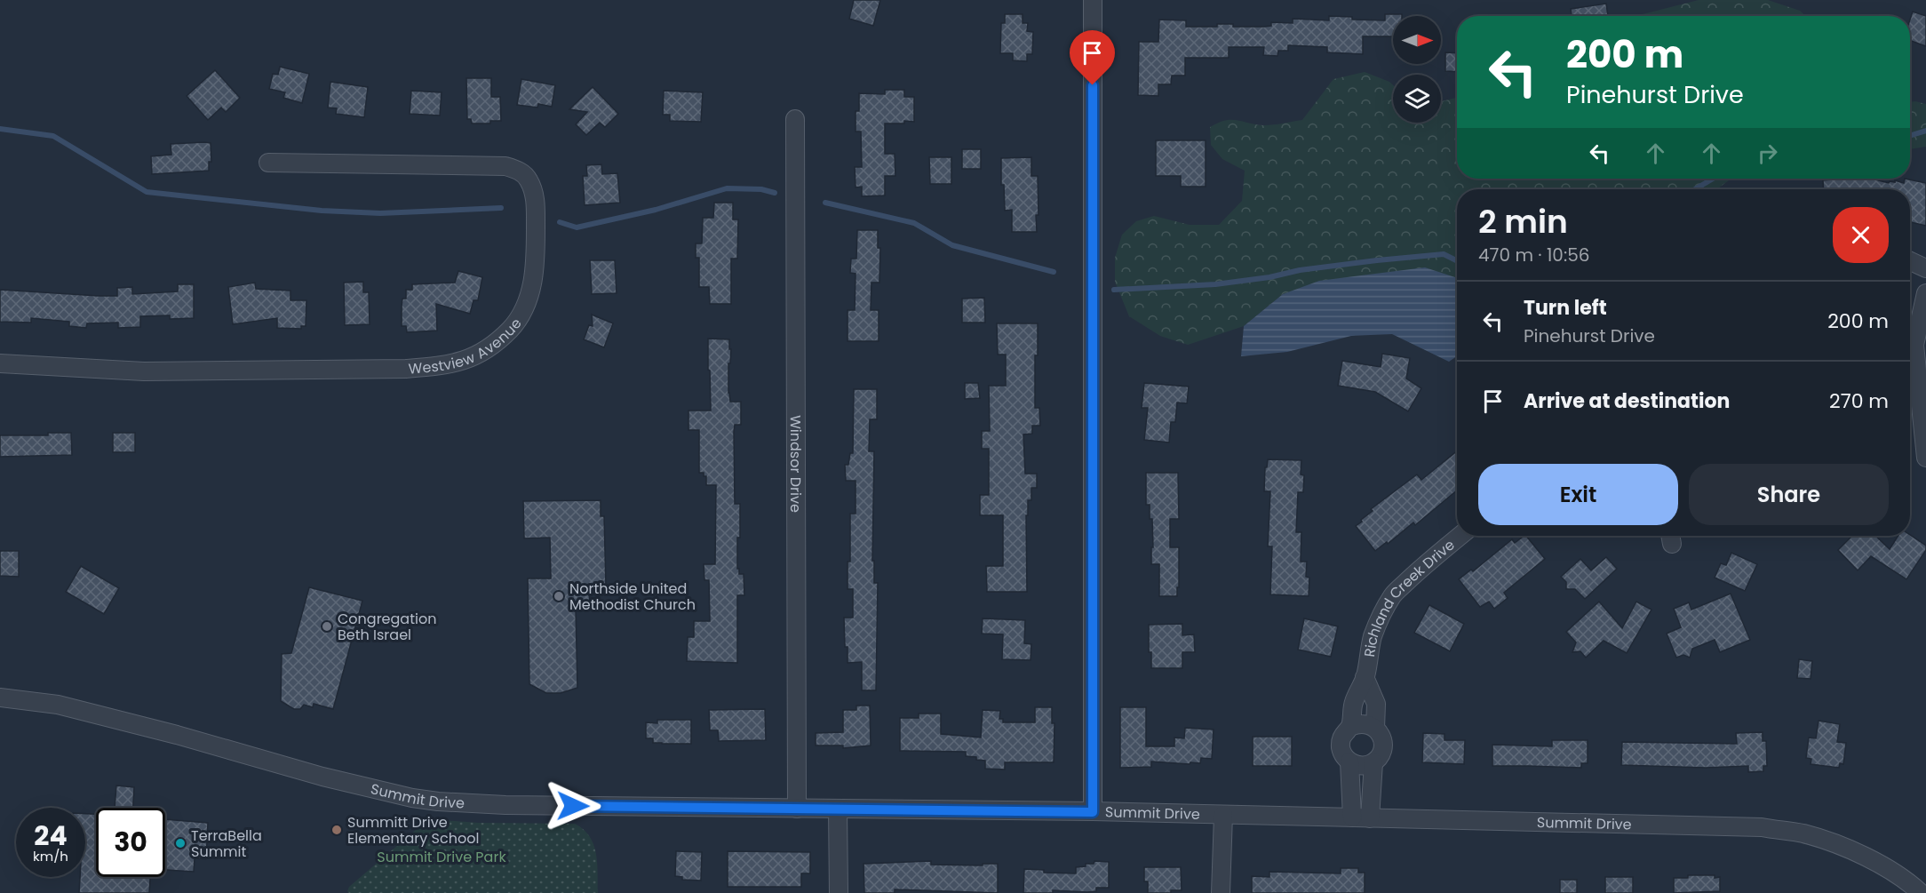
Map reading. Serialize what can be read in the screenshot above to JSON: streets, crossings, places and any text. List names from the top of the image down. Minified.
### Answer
{"streets":{"street":["Westview Avenue","Windsor Drive","Richland Creek Drive","Summit Drive"]},"crossings":[["Windsor Drive","Summit Drive"],["Richland Creek Drive","Summit Drive"]],"parks":["Summit Drive Park"],"places":["Northside United Methodist Church","Congregation Beth Israel","Summitt Drive Elementary School","TerraBella Summit"],"north":"right","page":{"turn":["200 m","Pinehurst Drive"],"heading":["2 min","470 m · 10:56"],"list":[{"name":"Turn left","note":"Pinehurst Drive","value":"200 m"},{"name":"Arrive at destination","value":"270 m"}],"buttons":["Exit","Share"],"speed":"24 km/h","limit":"30"}}
